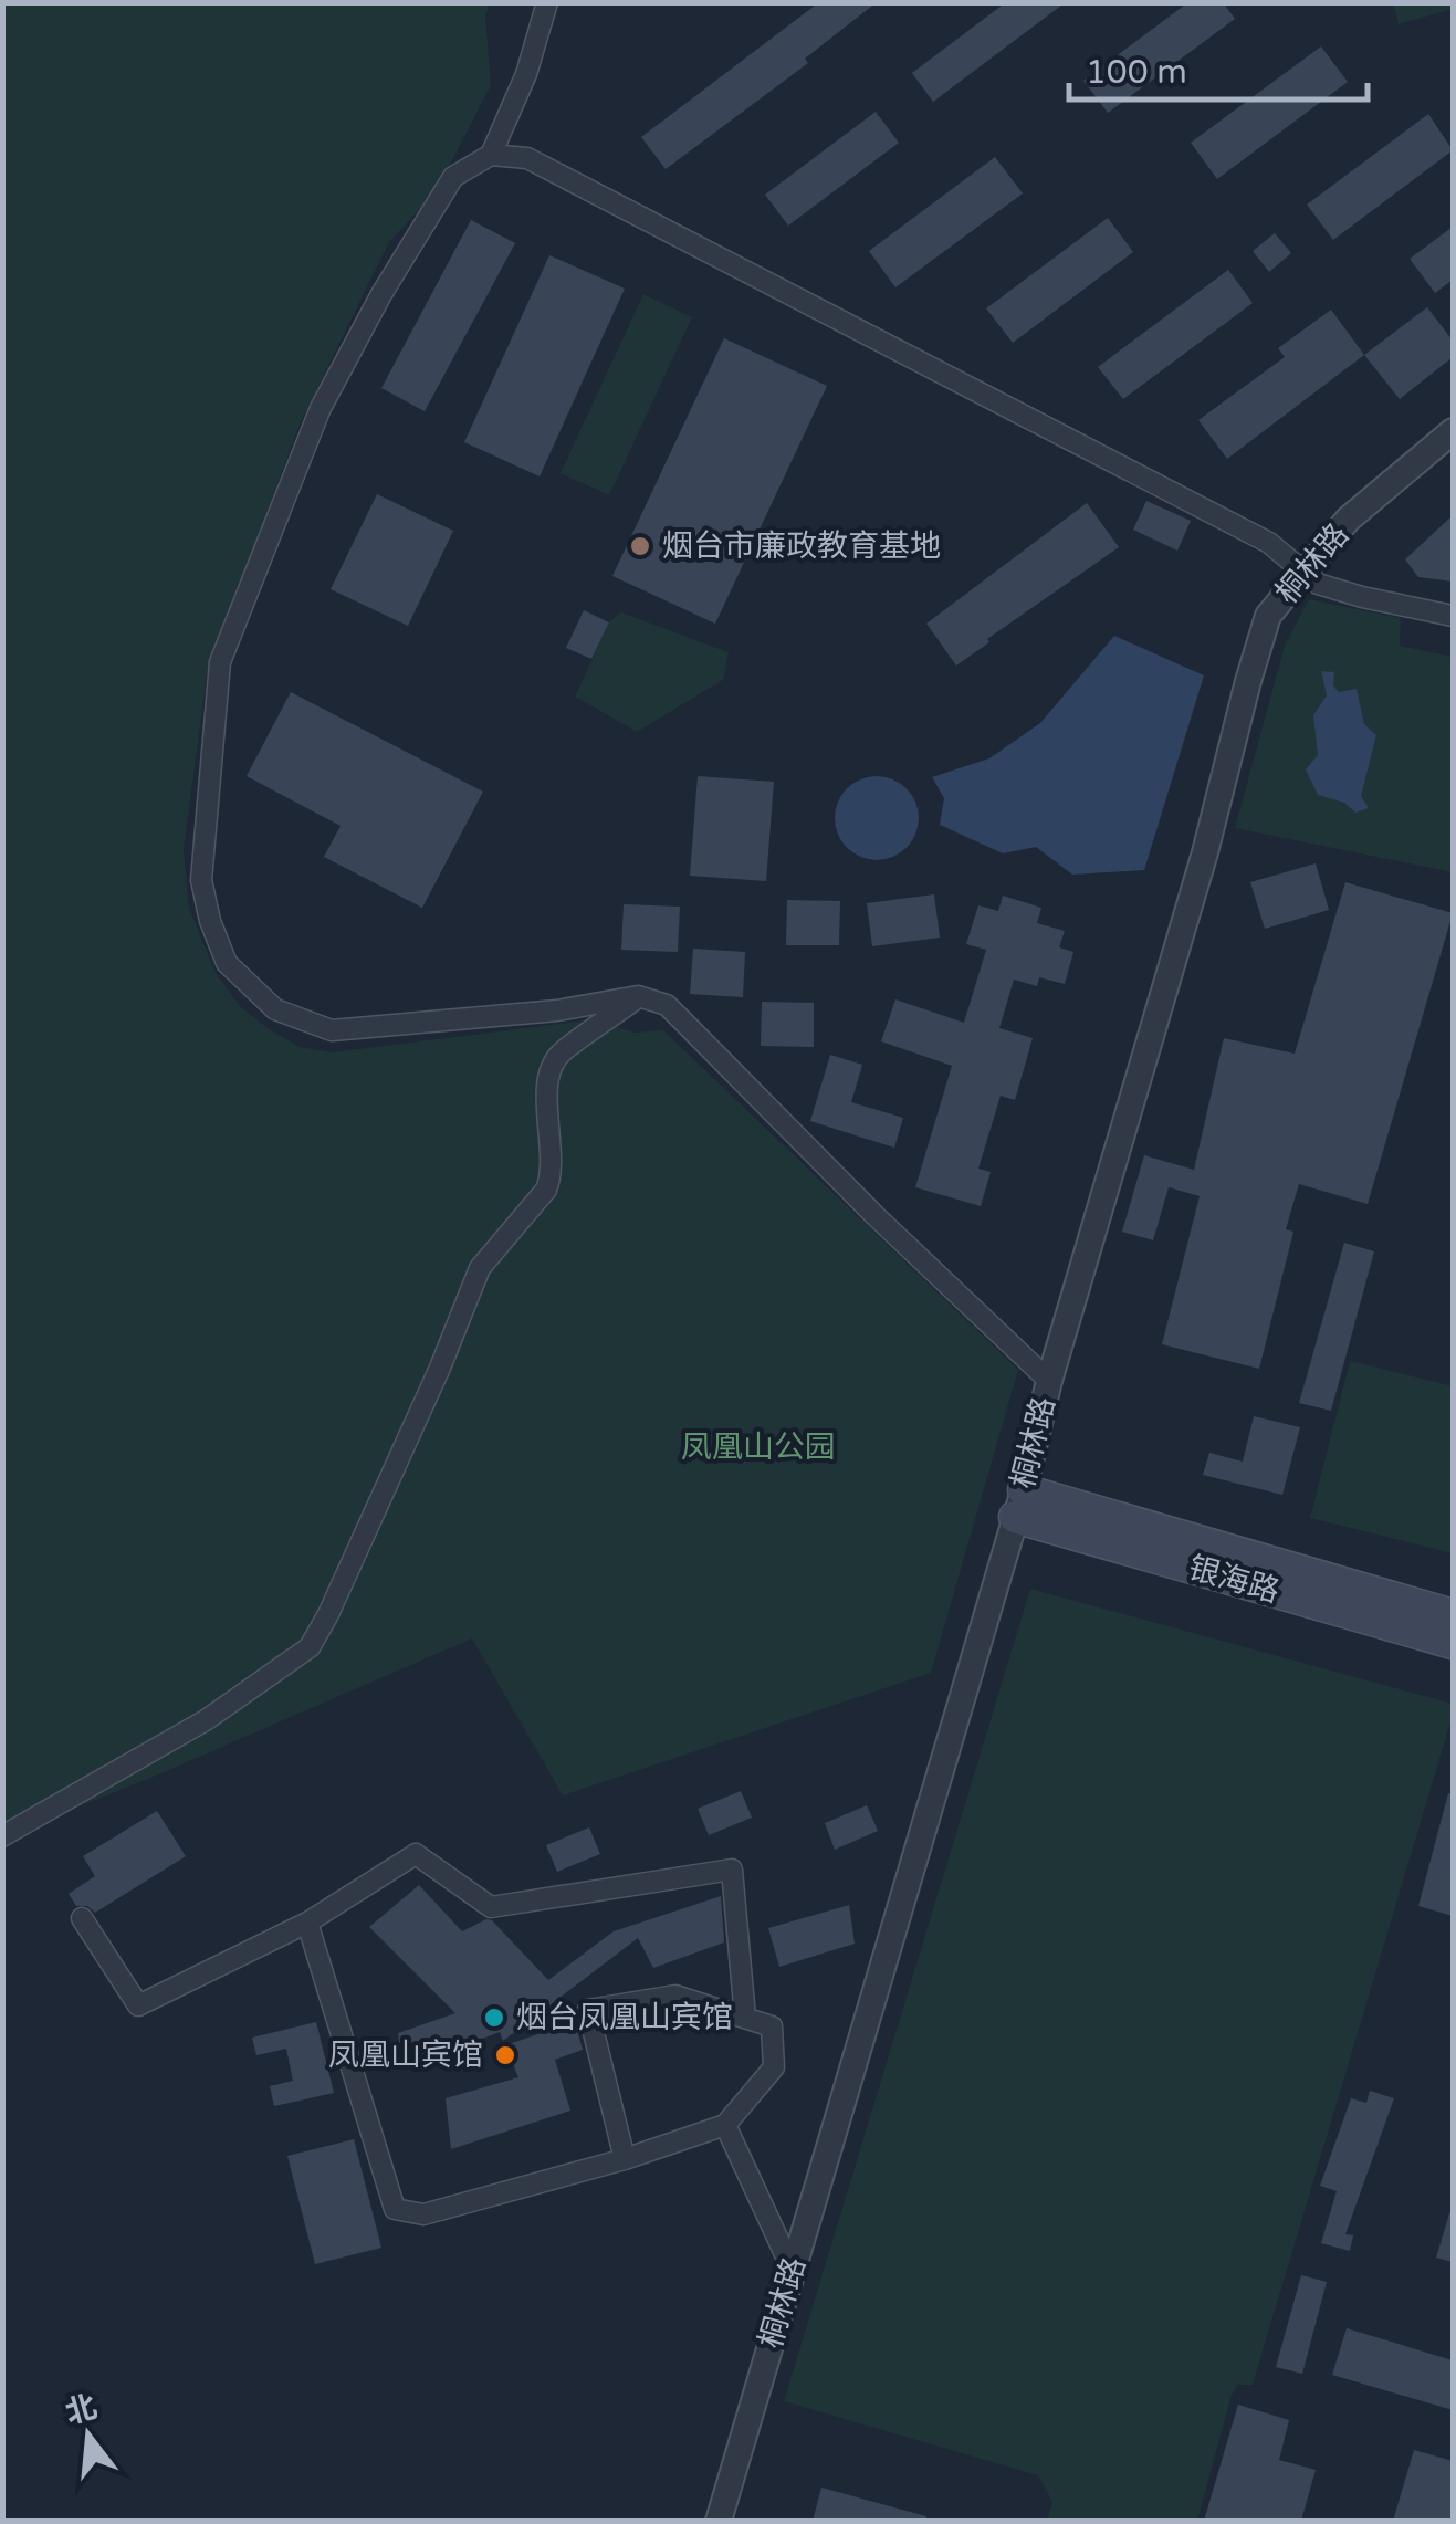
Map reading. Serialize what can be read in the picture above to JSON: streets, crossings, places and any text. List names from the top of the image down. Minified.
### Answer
{"streets":{"main road":["银海路"],"street":["桐林路"]},"crossings":[["桐林路","银海路"]],"parks":["凤凰山公园"],"places":["烟台市廉政教育基地","烟台凤凰山宾馆","凤凰山宾馆"],"scale_bar":"100 m","north":"top"}
